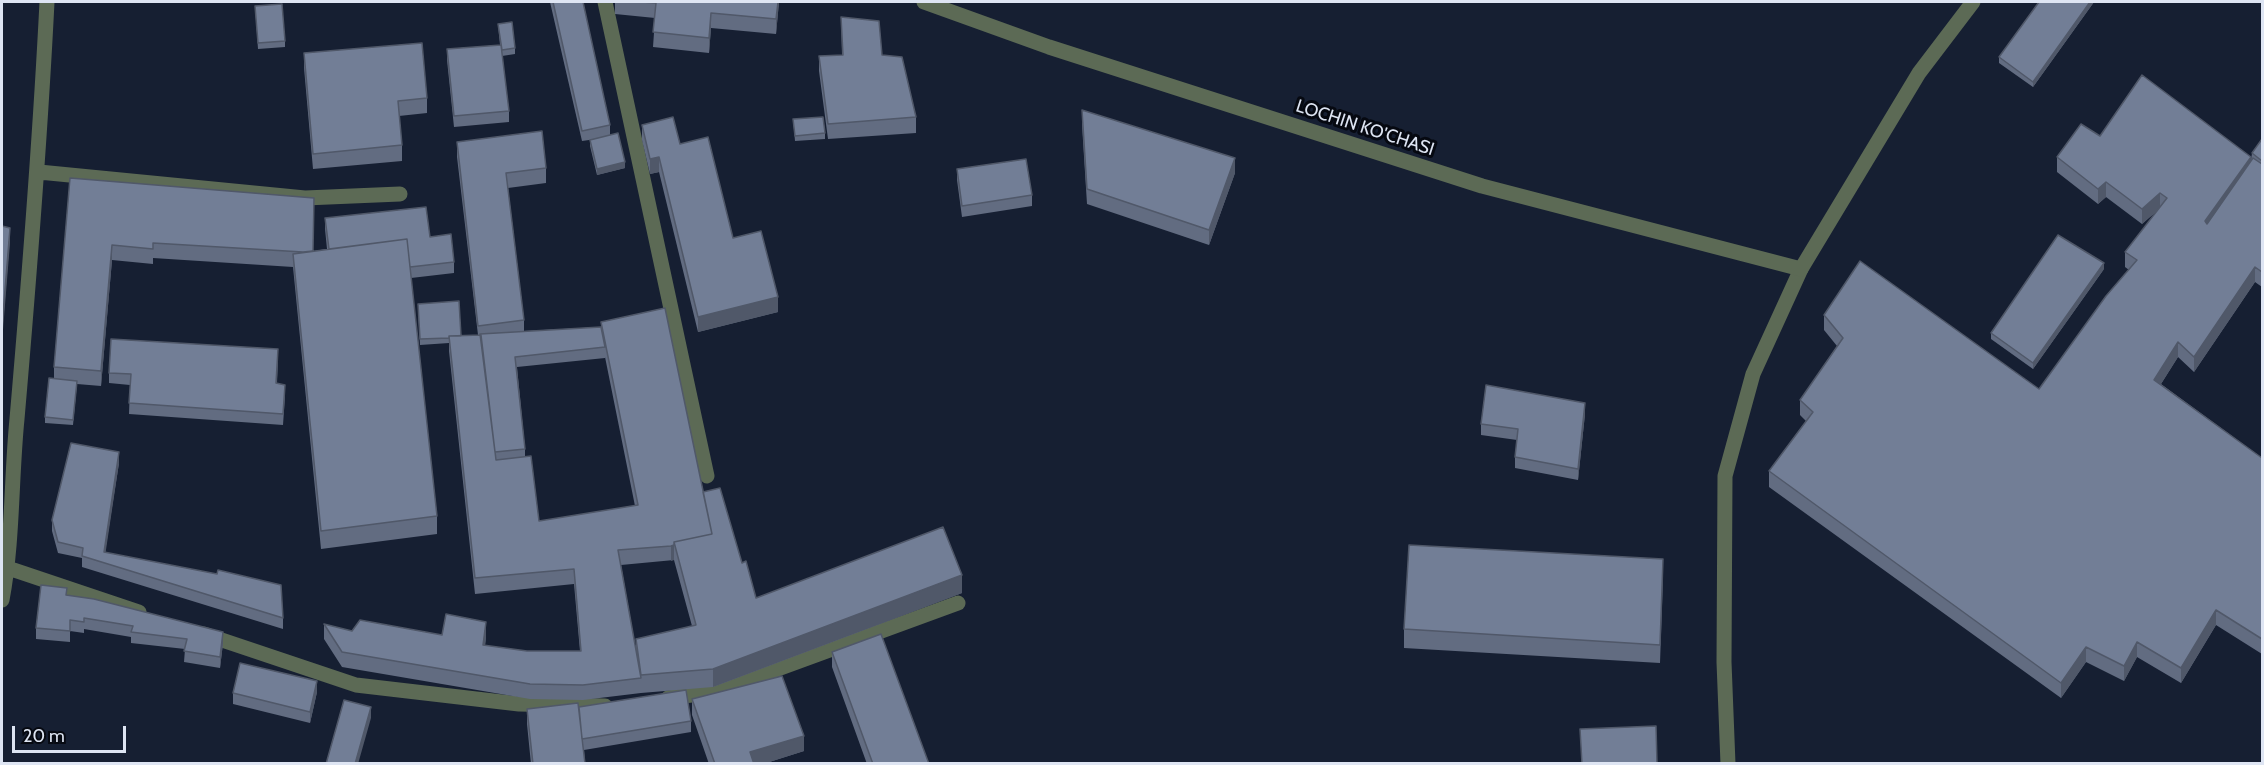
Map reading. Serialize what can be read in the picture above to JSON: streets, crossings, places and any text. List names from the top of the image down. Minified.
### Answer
{"streets":{"street":["LOCHIN KO'CHASI"]},"scale_bar":"20 m"}
